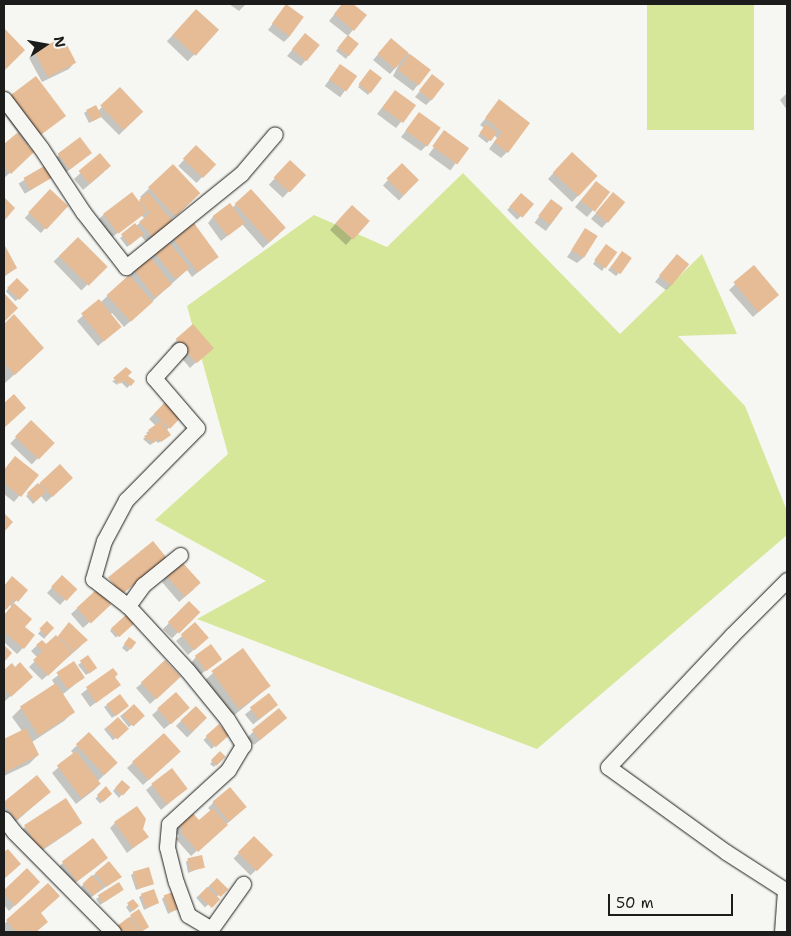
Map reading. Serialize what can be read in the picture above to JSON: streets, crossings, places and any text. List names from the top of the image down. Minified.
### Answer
{"scale_bar":"50 m","north":"right"}
